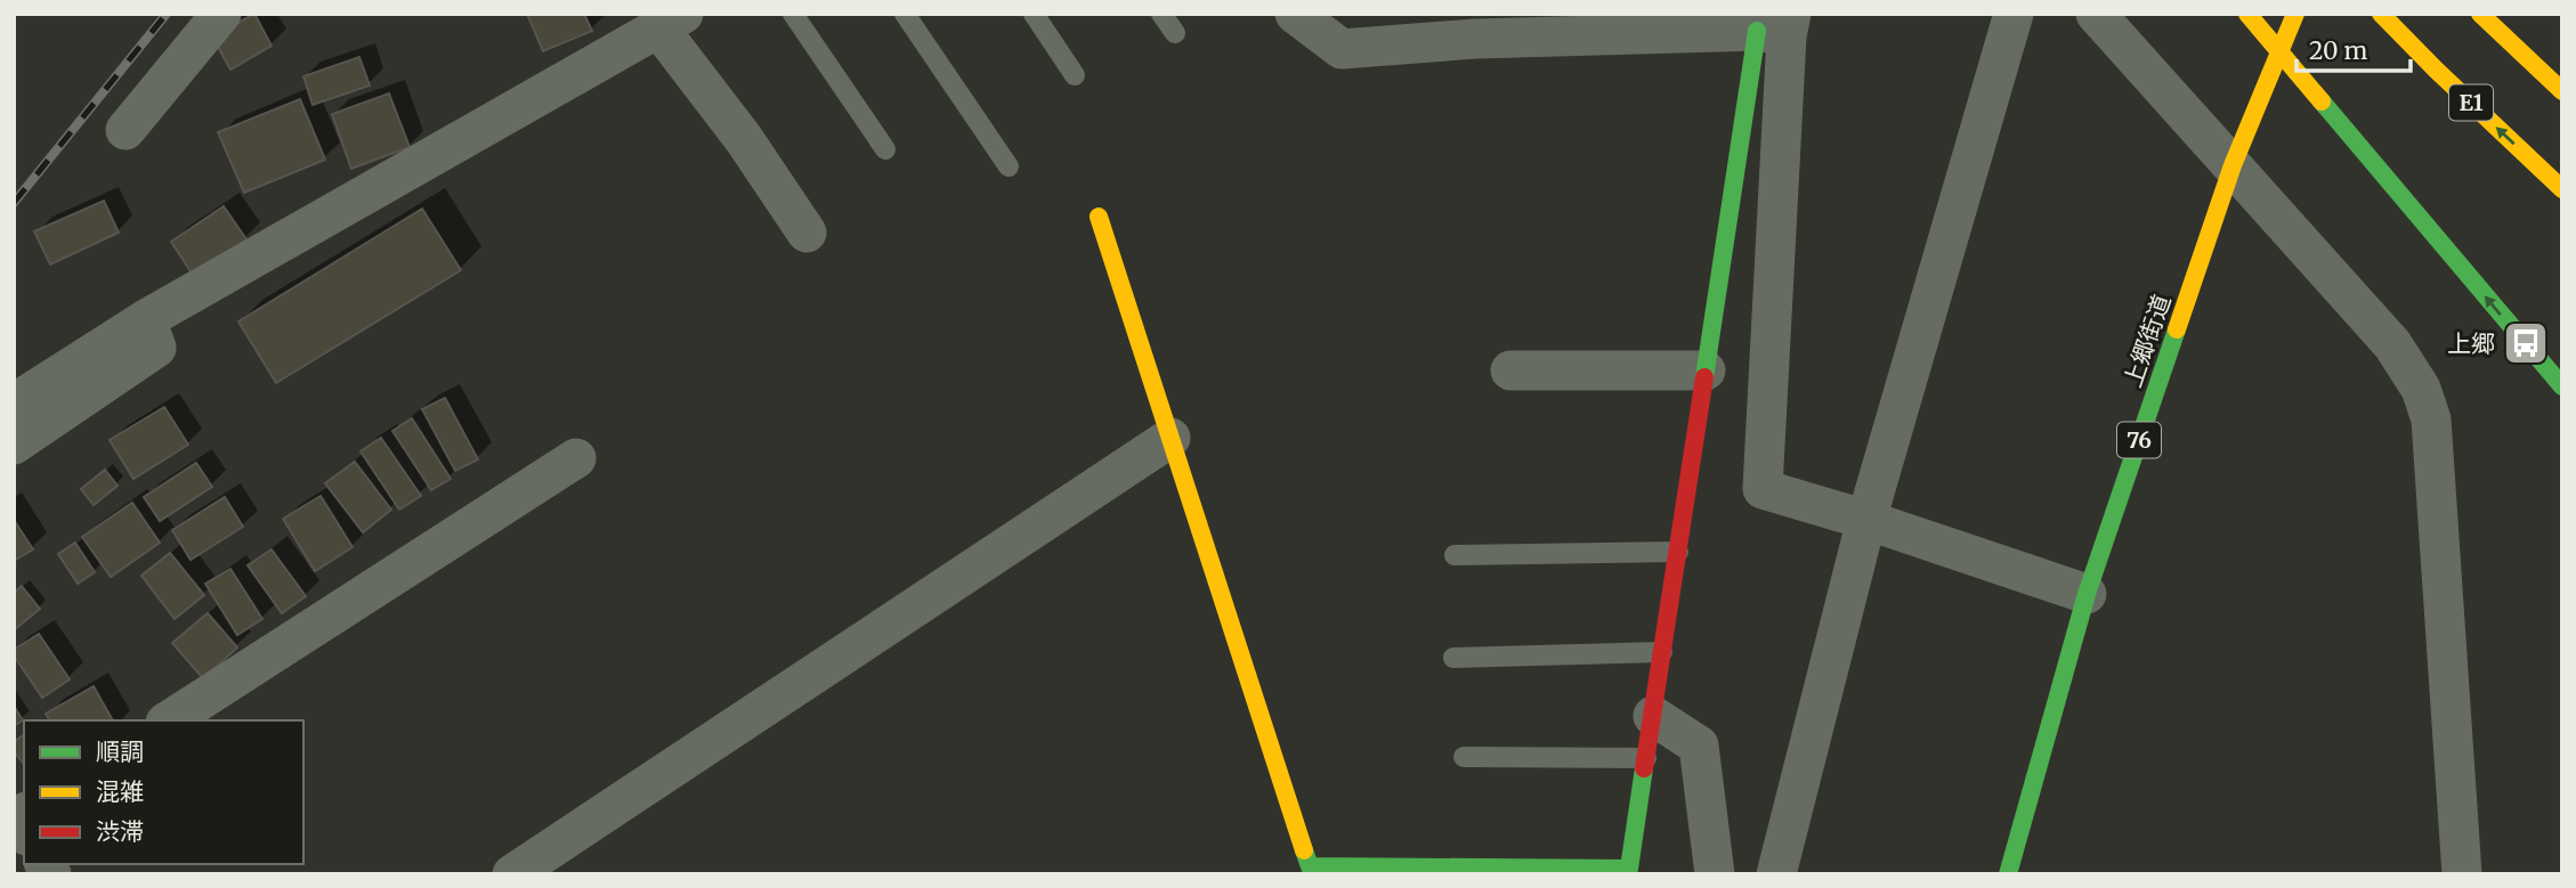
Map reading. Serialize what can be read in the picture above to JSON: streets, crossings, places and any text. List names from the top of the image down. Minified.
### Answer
{"streets":{"main road":["E1","上郷街道","76"]},"places":{"bus stop":["上郷"]},"legend":["順調","混雑","渋滞"],"scale_bar":"20 m"}
